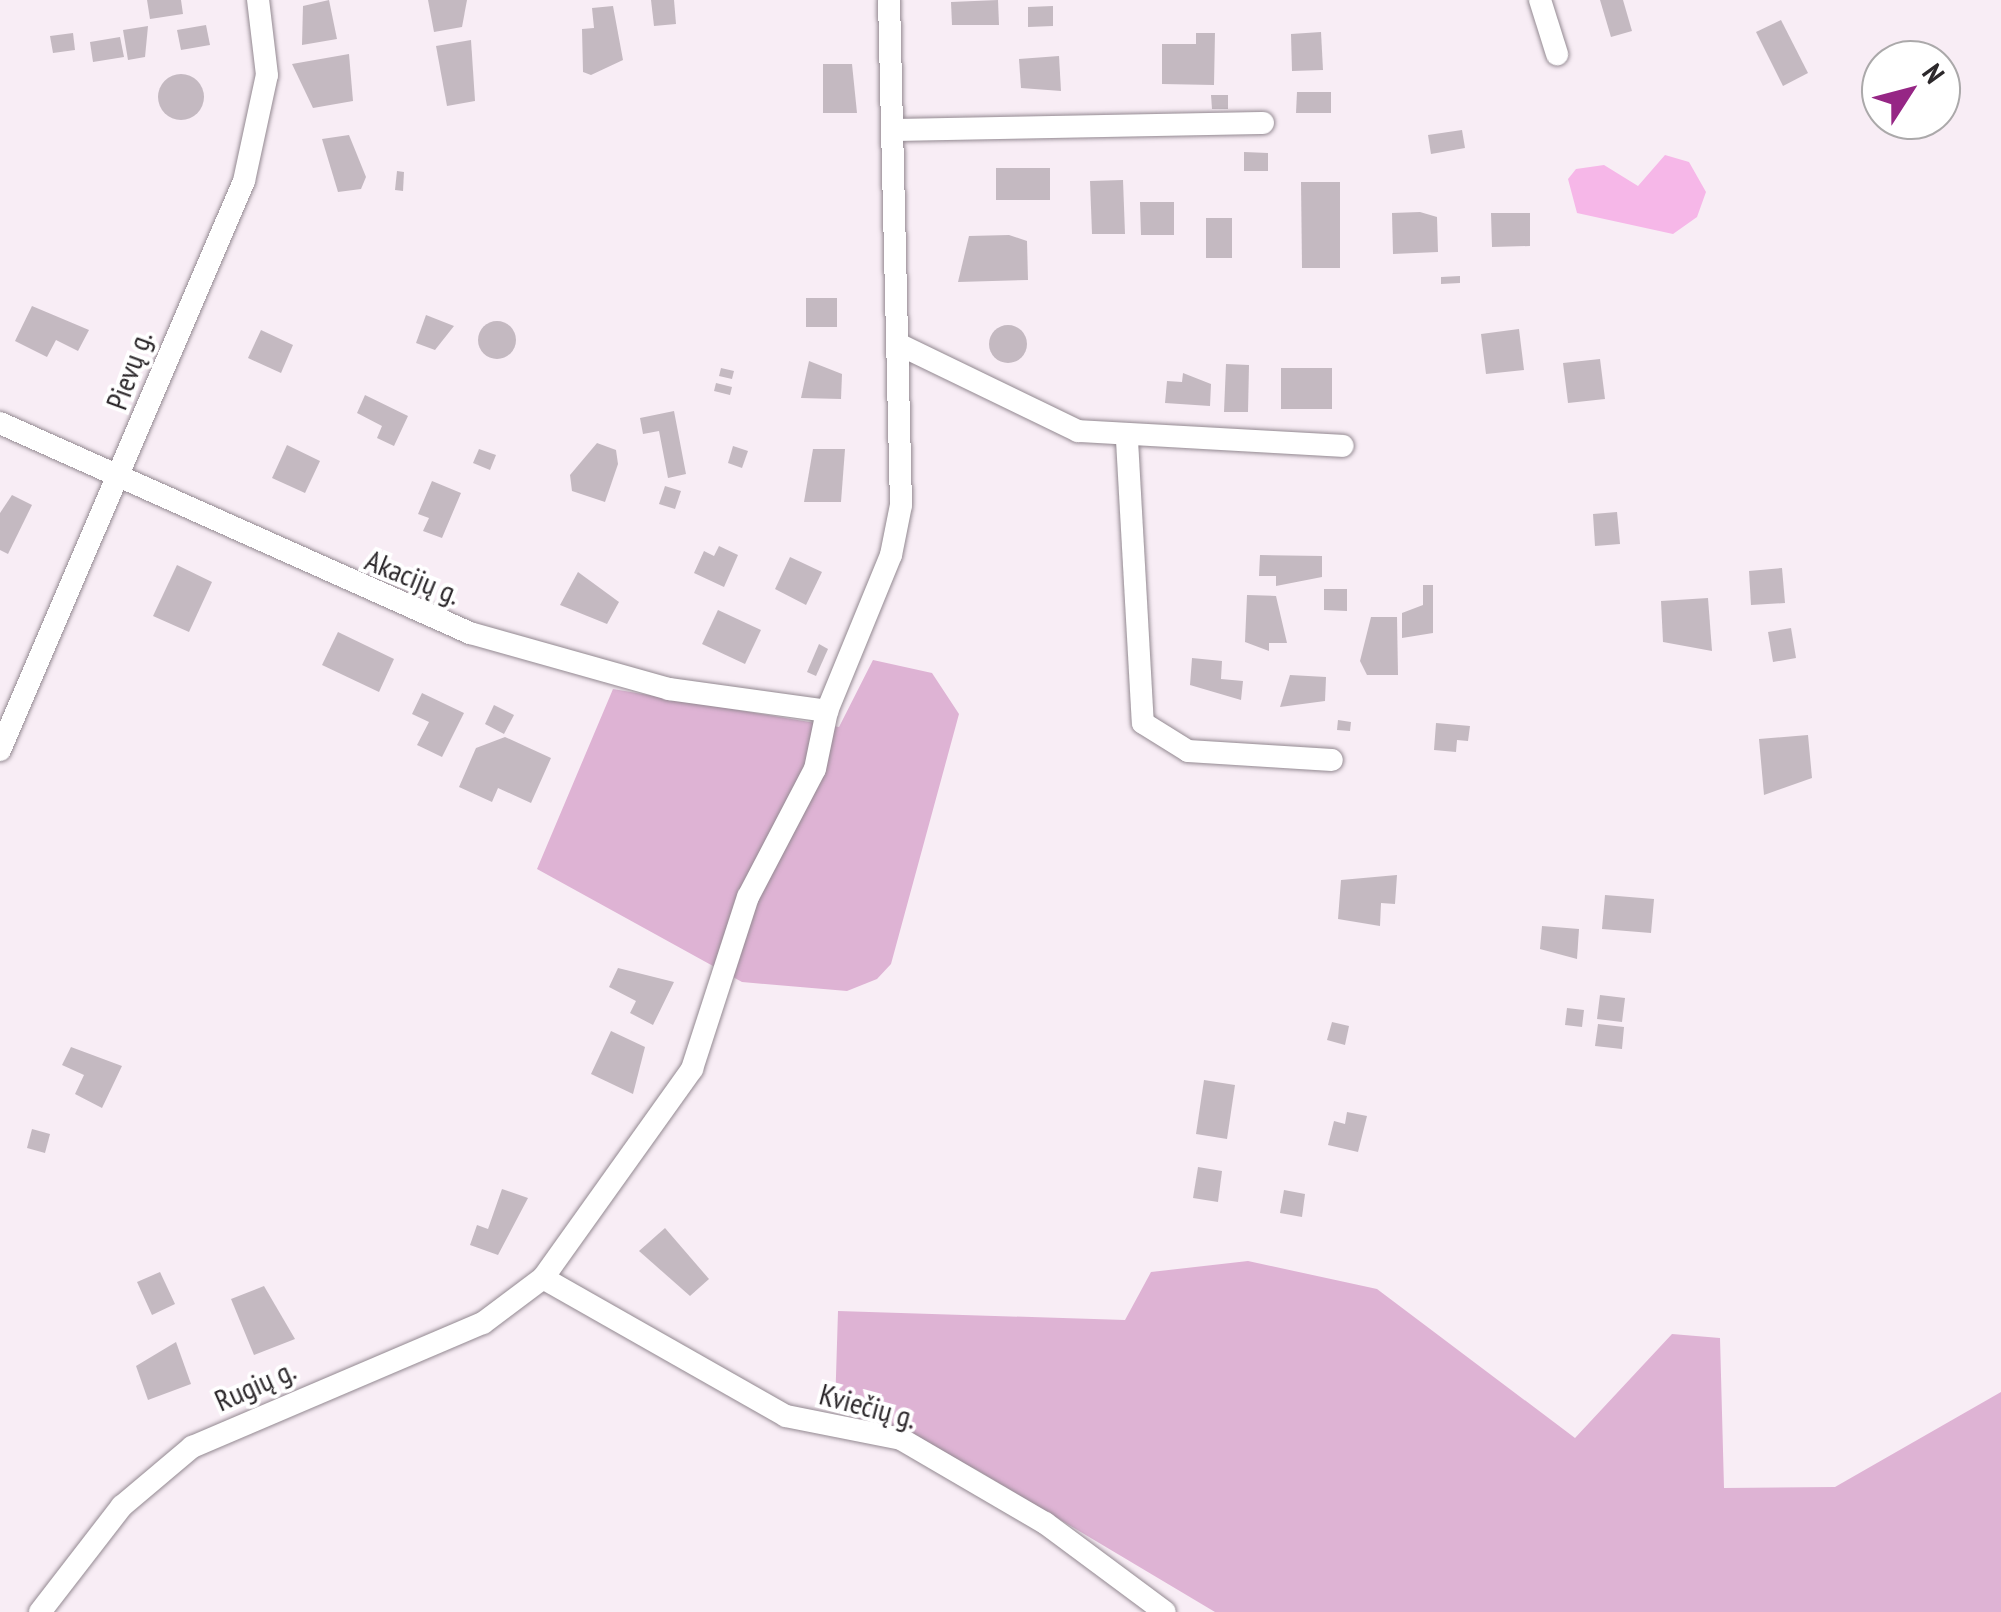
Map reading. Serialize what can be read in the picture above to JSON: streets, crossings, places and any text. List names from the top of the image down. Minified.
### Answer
{"streets":{"street":["Pievų g.","Akacijų g.","Rugių g.","Kviečių g."]},"crossings":[["Pievų g.","Akacijų g."],["Rugių g.","Kviečių g."]],"north":"top right"}
